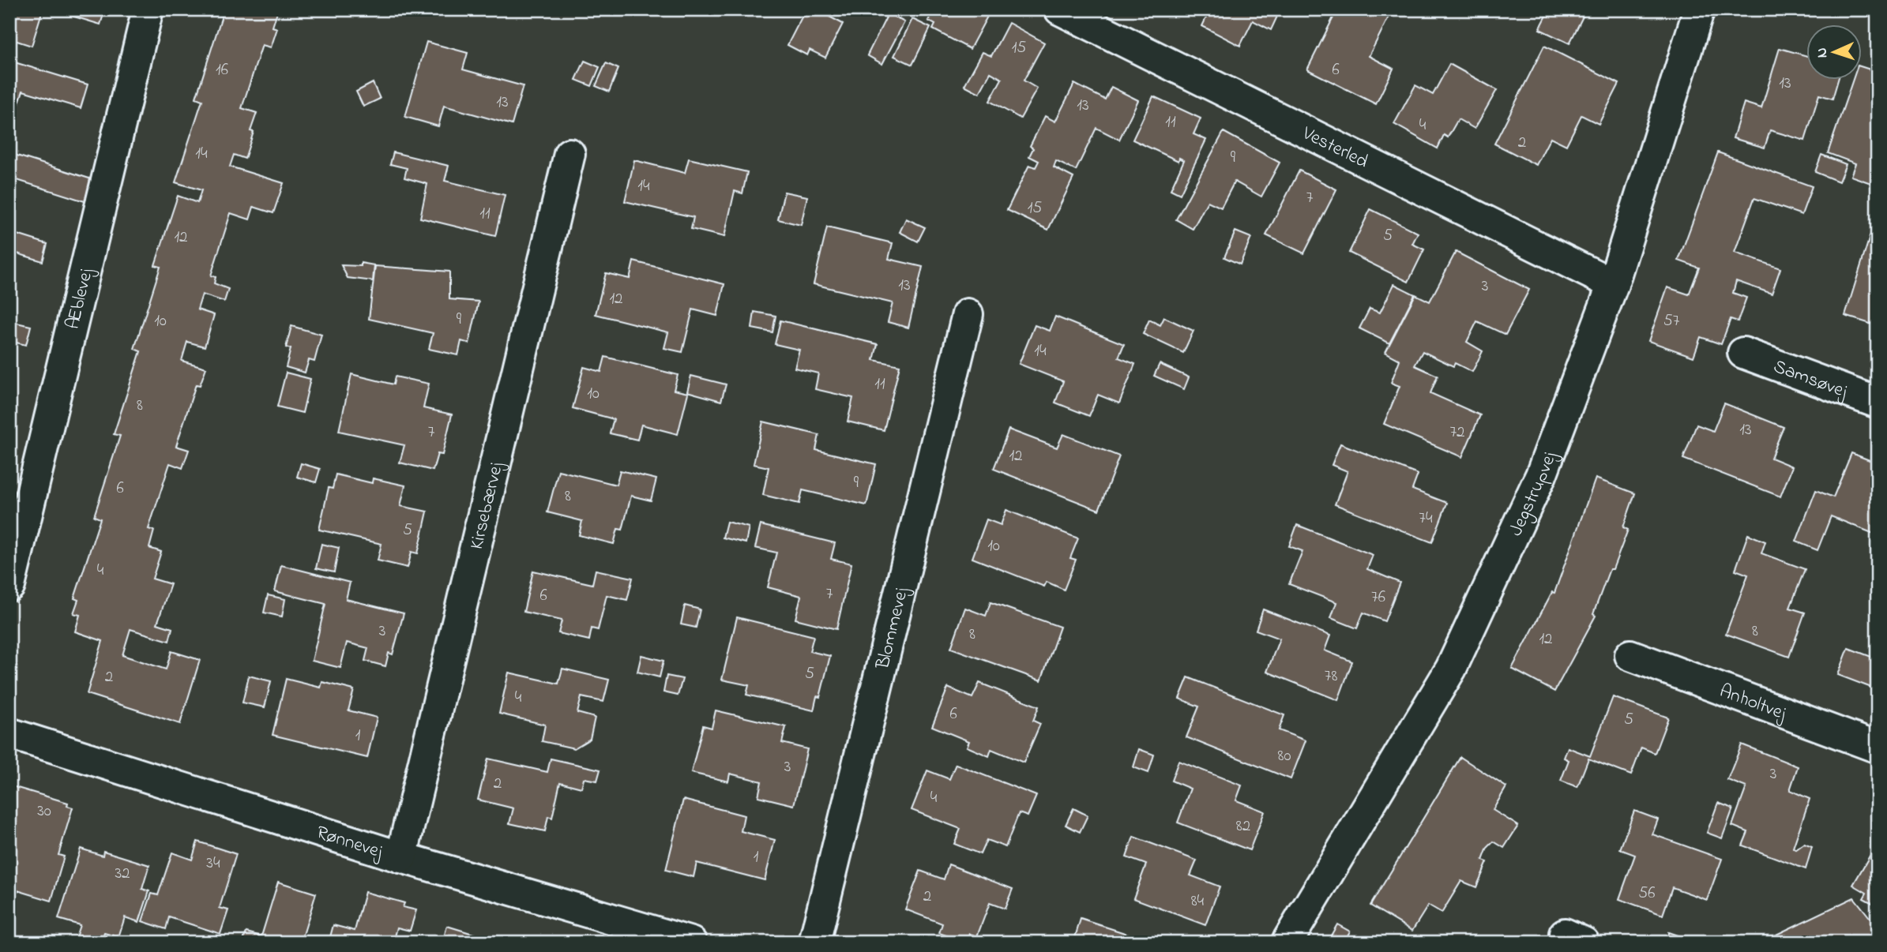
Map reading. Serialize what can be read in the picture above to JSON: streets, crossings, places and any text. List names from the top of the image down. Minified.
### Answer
{"streets":{"street":["Vesterled","Æblevej","Samsøvej","Jegstrupvej","Kirsebærvej","Blommevej","Anholtvej","Rønnevej"]},"crossings":[["Vesterled","Jegstrupvej"],["Kirsebærvej","Rønnevej"]],"house_numbers":["15","16","6","13","13","13","11","4","2","14","9","14","7","15","11","5","12","13","3","12","9","10","57","14","11","10","8","13","7","72","12","9","6","8","74","5","10","4","7","6","76","3","8","8","12","5","78","2","4","6","5","1","80","3","3","2","4","30","82","1","34","32","56","2","84"],"north":"left"}
